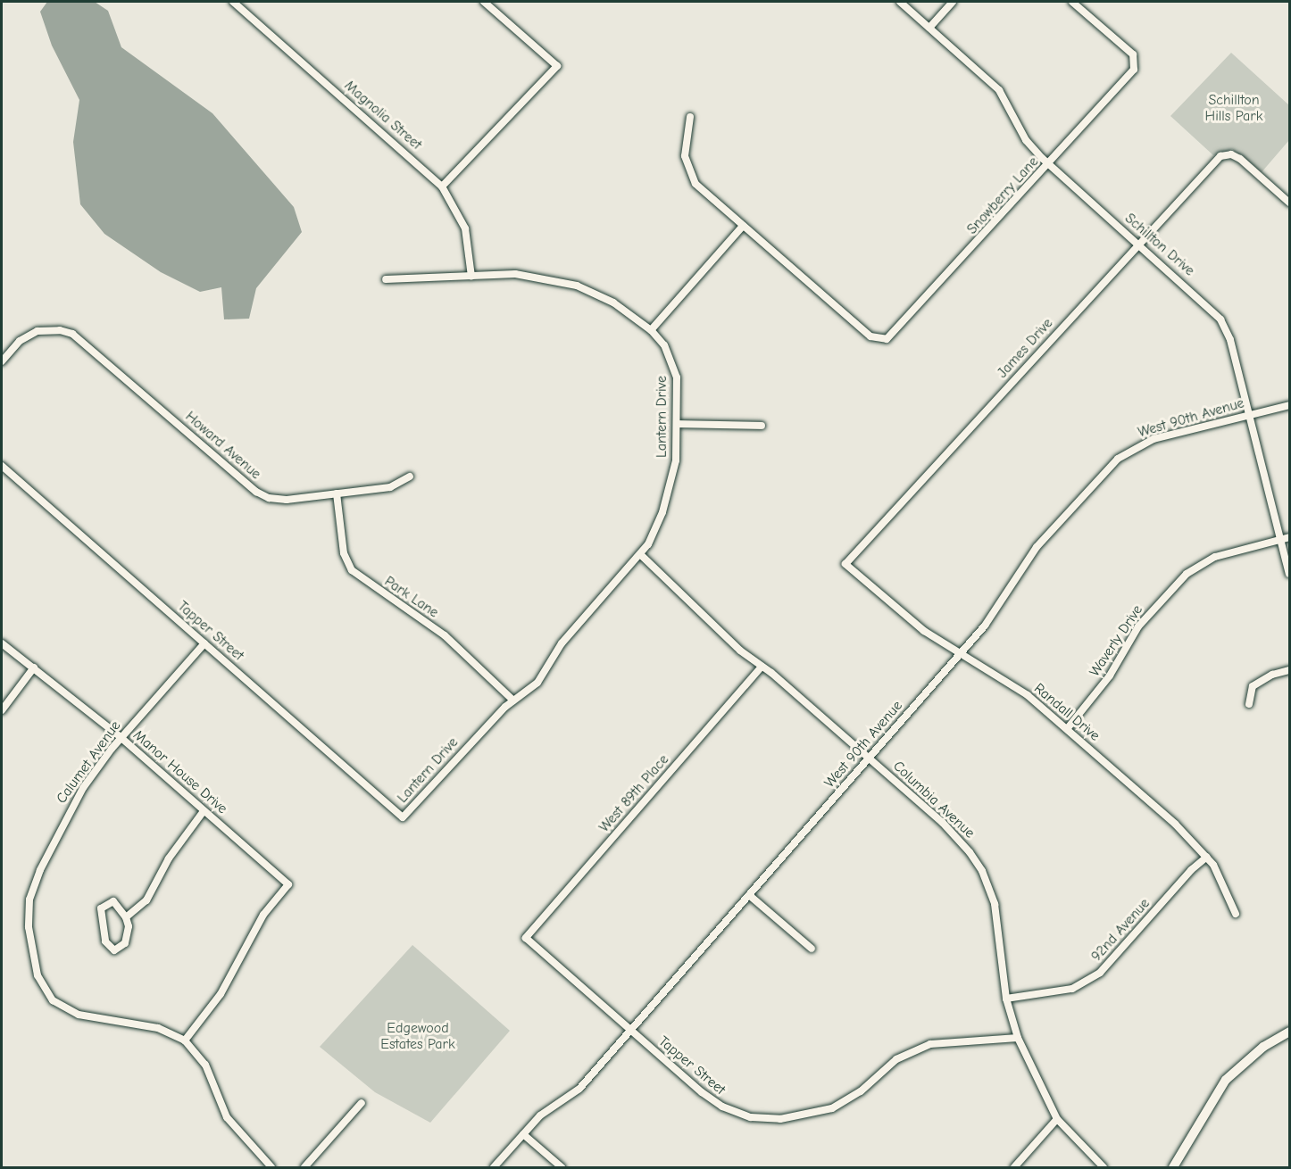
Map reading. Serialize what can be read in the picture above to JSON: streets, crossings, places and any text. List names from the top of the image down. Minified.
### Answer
{"streets":{"street":["Magnolia Street","Snowberry Lane","Schillton Drive","James Drive","Lantern Drive","West 90th Avenue","Howard Avenue","Park Lane","Tapper Street","Waverly Drive","Randall Drive","Calumet Avenue","Manor House Drive","West 89th Place","Columbia Avenue","92nd Avenue"]},"crossings":[["Magnolia Street","Lantern Drive"],["Snowberry Lane","Schillton Drive"],["Schillton Drive","James Drive"],["Schillton Drive","West 90th Avenue"],["Schillton Drive","Waverly Drive"],["James Drive","Randall Drive"],["Lantern Drive","Park Lane"],["Lantern Drive","Tapper Street"],["Lantern Drive","Columbia Avenue"],["West 90th Avenue","Tapper Street"],["West 90th Avenue","Randall Drive"],["West 90th Avenue","Columbia Avenue"],["Howard Avenue","Park Lane"],["Tapper Street","Calumet Avenue"],["Tapper Street","West 89th Place"],["Tapper Street","Columbia Avenue"],["Waverly Drive","Randall Drive"],["Randall Drive","92nd Avenue"],["Calumet Avenue","Manor House Drive"],["West 89th Place","Columbia Avenue"],["Columbia Avenue","92nd Avenue"]],"parks":["Schillton Hills Park","Edgewood Estates Park"]}
